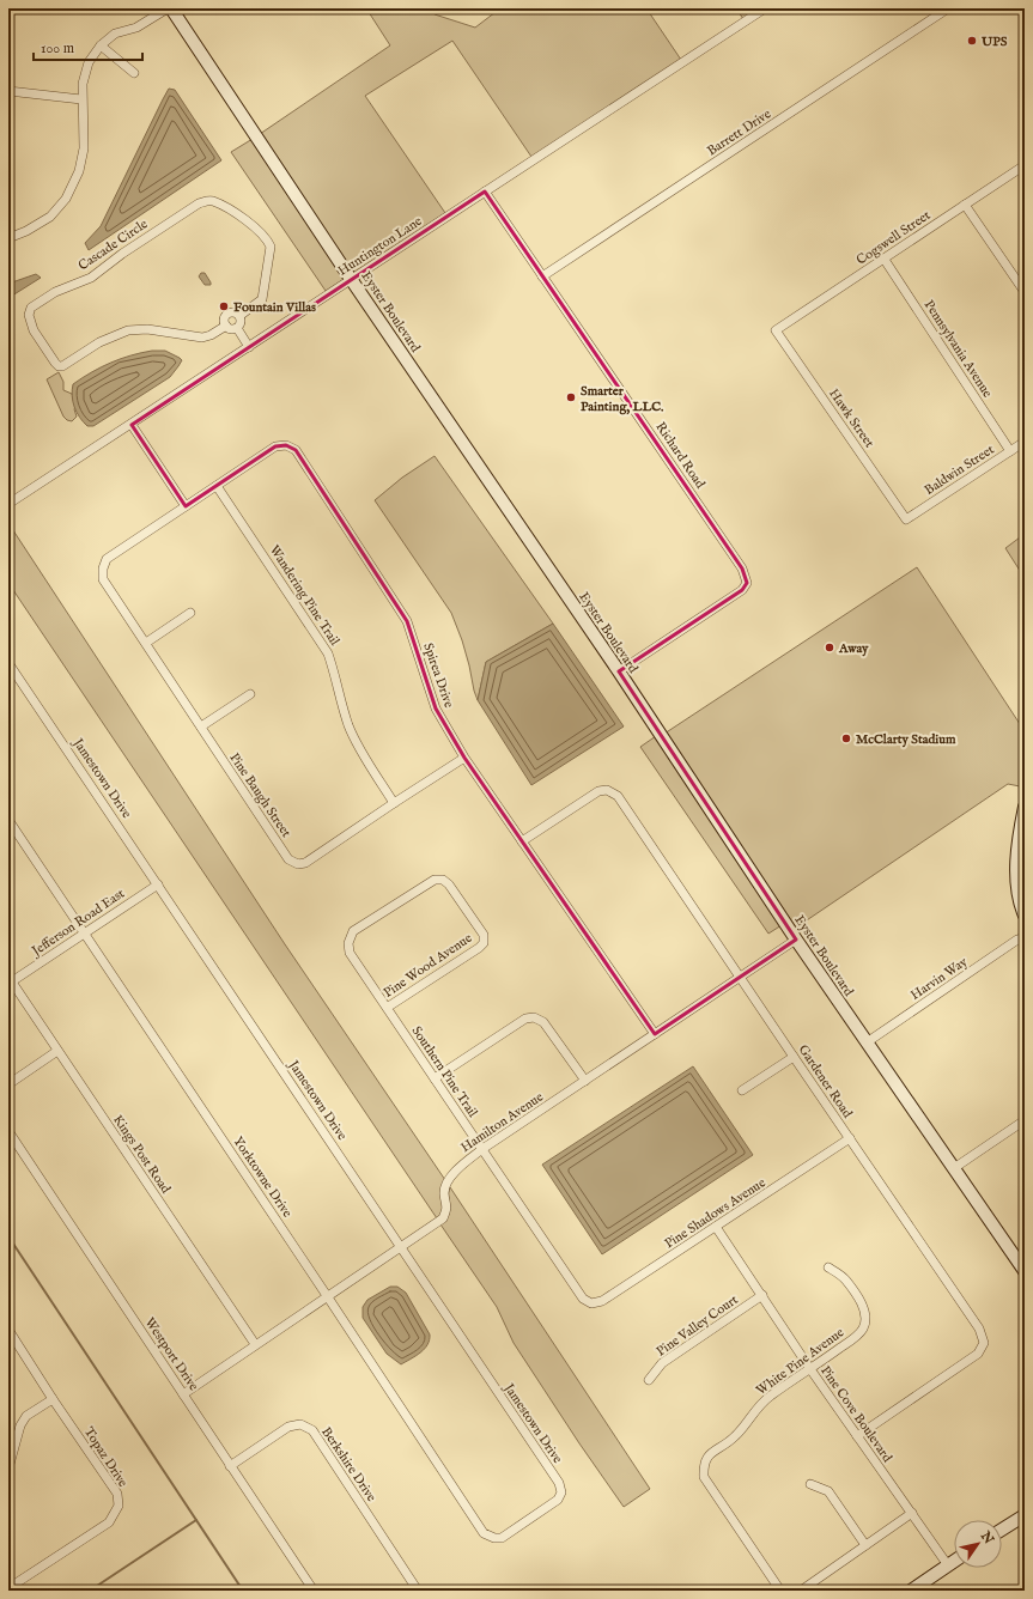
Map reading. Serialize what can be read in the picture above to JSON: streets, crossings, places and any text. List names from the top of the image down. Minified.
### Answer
{"streets":{"street":["Barrett Drive","Cogswell Street","Cascade Circle","Huntington Lane","Eyster Boulevard","Pennsylvania Avenue","Hawk Street","Richard Road","Baldwin Street","Wandering Pine Trail","Spirea Drive","Jamestown Drive","Pine Baugh Street","Jefferson Road East","Pine Wood Avenue","Harvin Way","Southern Pine Trail","Gardener Road","Hamilton Avenue","Kings Post Road","Yorktowne Drive","Pine Shadows Avenue","Pine Valley Court","Westport Drive","White Pine Avenue","Pine Cove Boulevard","Topaz Drive","Berkshire Drive"]},"crossings":[["Barrett Drive","Richard Road"],["Cogswell Street","Pennsylvania Avenue"],["Cogswell Street","Hawk Street"],["Huntington Lane","Eyster Boulevard"],["Huntington Lane","Richard Road"],["Eyster Boulevard","Richard Road"],["Eyster Boulevard","Harvin Way"],["Eyster Boulevard","Hamilton Avenue"],["Pennsylvania Avenue","Baldwin Street"],["Hawk Street","Baldwin Street"],["Wandering Pine Trail","Spirea Drive"],["Wandering Pine Trail","Pine Baugh Street"],["Spirea Drive","Pine Baugh Street"],["Spirea Drive","Gardener Road"],["Spirea Drive","Hamilton Avenue"],["Jamestown Drive","Jefferson Road East"],["Jamestown Drive","Hamilton Avenue"],["Jamestown Drive","Yorktowne Drive"],["Jefferson Road East","Kings Post Road"],["Jefferson Road East","Yorktowne Drive"],["Pine Wood Avenue","Southern Pine Trail"],["Southern Pine Trail","Hamilton Avenue"],["Southern Pine Trail","Pine Shadows Avenue"],["Gardener Road","Hamilton Avenue"],["Gardener Road","Pine Shadows Avenue"],["Gardener Road","Pine Cove Boulevard"],["Hamilton Avenue","Kings Post Road"],["Hamilton Avenue","Yorktowne Drive"],["Hamilton Avenue","Westport Drive"],["Pine Shadows Avenue","Pine Cove Boulevard"],["Pine Valley Court","Pine Cove Boulevard"],["Westport Drive","Berkshire Drive"],["White Pine Avenue","Pine Cove Boulevard"]],"places":["UPS","Fountain Villas","Smarter Painting, LLC.","Away","McClarty Stadium"],"scale_bar":"100 m","north":"top right"}
